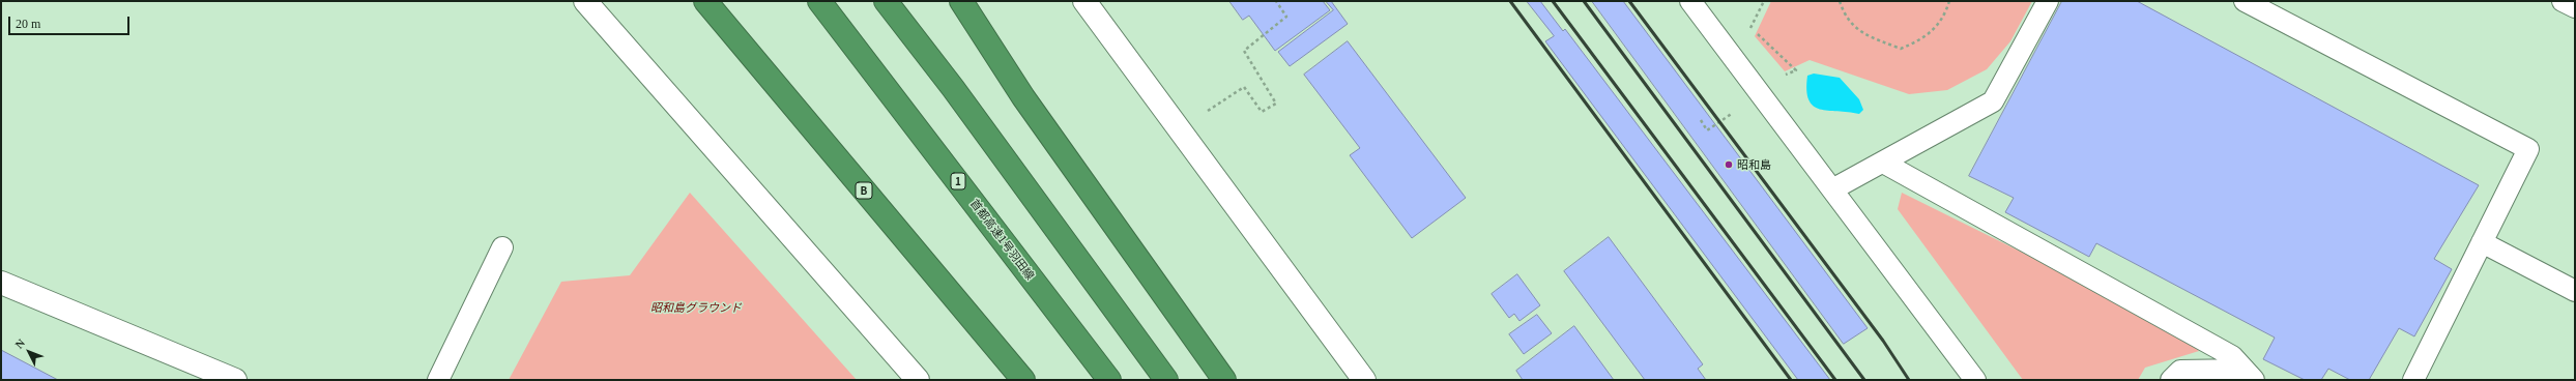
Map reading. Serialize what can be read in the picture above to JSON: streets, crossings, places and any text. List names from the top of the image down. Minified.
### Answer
{"streets":{"highway":["1","B","首都高速1号羽田線"]},"parks":["昭和島グラウンド"],"places":["昭和島"],"scale_bar":"20 m","north":"top left"}
